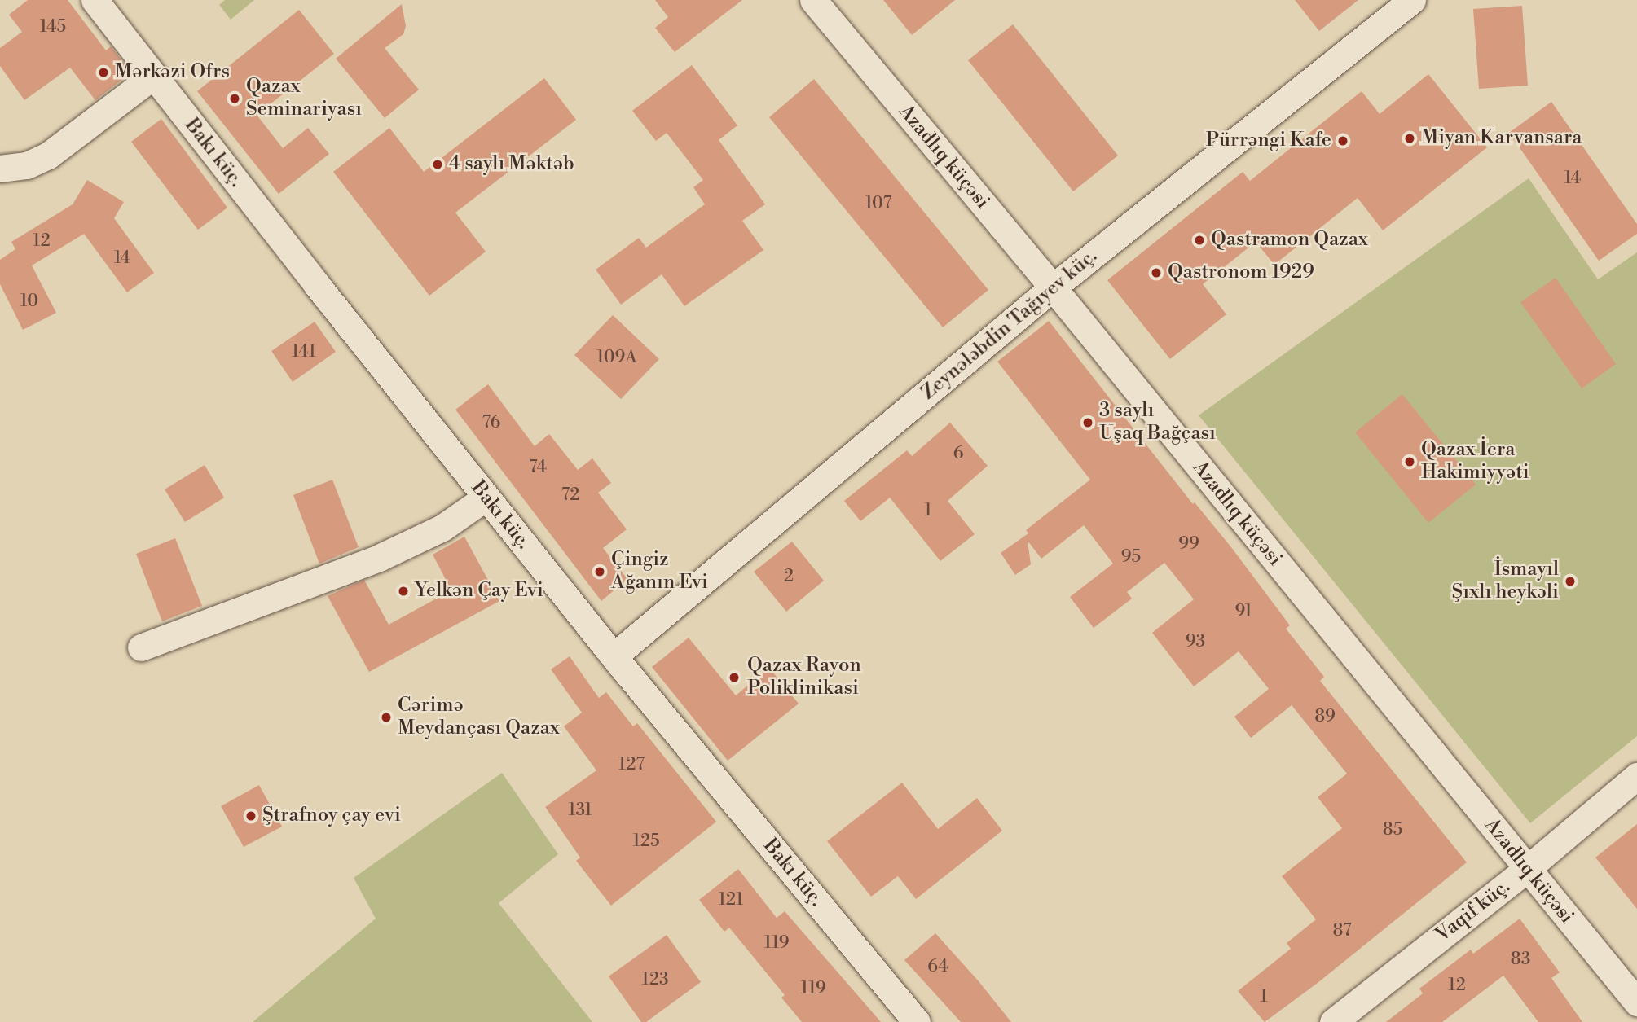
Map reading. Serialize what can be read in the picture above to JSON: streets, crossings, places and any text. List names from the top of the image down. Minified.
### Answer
{"streets":{"street":["Bakı küç.","Azadlıq küçəsi","Zeynələbdin Tağıyev küç.","Vaqif küç."]},"crossings":[["Bakı küç.","Zeynələbdin Tağıyev küç."],["Azadlıq küçəsi","Zeynələbdin Tağıyev küç."],["Azadlıq küçəsi","Vaqif küç."]],"places":["Mərkəzi Ofrs","Qazax Seminariyası","Miyan Karvansara","Pürrəngi Kafe","4 saylı Məktəb","Qastramon Qazax","Qastronom 1929","3 saylı Uşaq Bağçası","Qazax İcra Hakimiyyəti","Çingiz Ağanın Evi","İsmayıl Şıxlı heykəli","Yelkən Çay Evi","Qazax Rayon Poliklinikasi","Cərimə Meydançası Qazax","Ştrafnoy çay evi"],"house_numbers":["145","14","107","12","14","10","141","109A","76","6","74","72","1","99","95","2","91","93","89","127","131","85","125","121","87","119","83","64","123","12","119","1"]}
